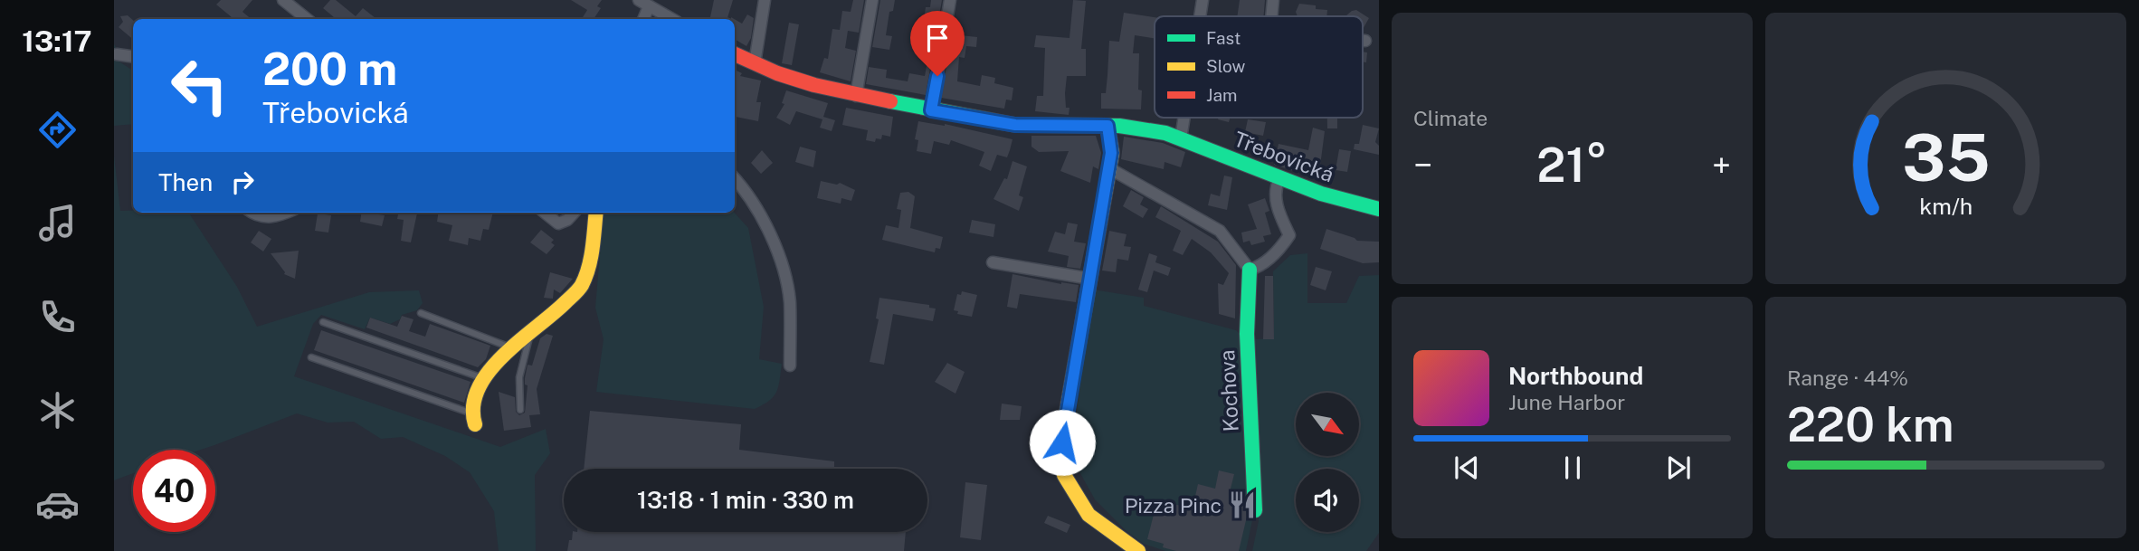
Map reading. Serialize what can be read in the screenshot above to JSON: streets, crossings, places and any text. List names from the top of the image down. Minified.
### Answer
{"streets":{"street":["Třebovická","Kochova"]},"places":{"restaurant":["Pizza Pinc"]},"legend":["Fast","Slow","Jam"],"north":"bottom right","page":{"tabs":"13:17","tile":["Climate",["Range · 44%","220 km"]],"turn":["200 m","Třebovická"],"heat":["−","21°","+"],"then":"Then","song":["Northbound","June Harbor"],"limit":"40","trip":"13:18 · 1 min · 330 m","gauge":["35","km/h"]}}
